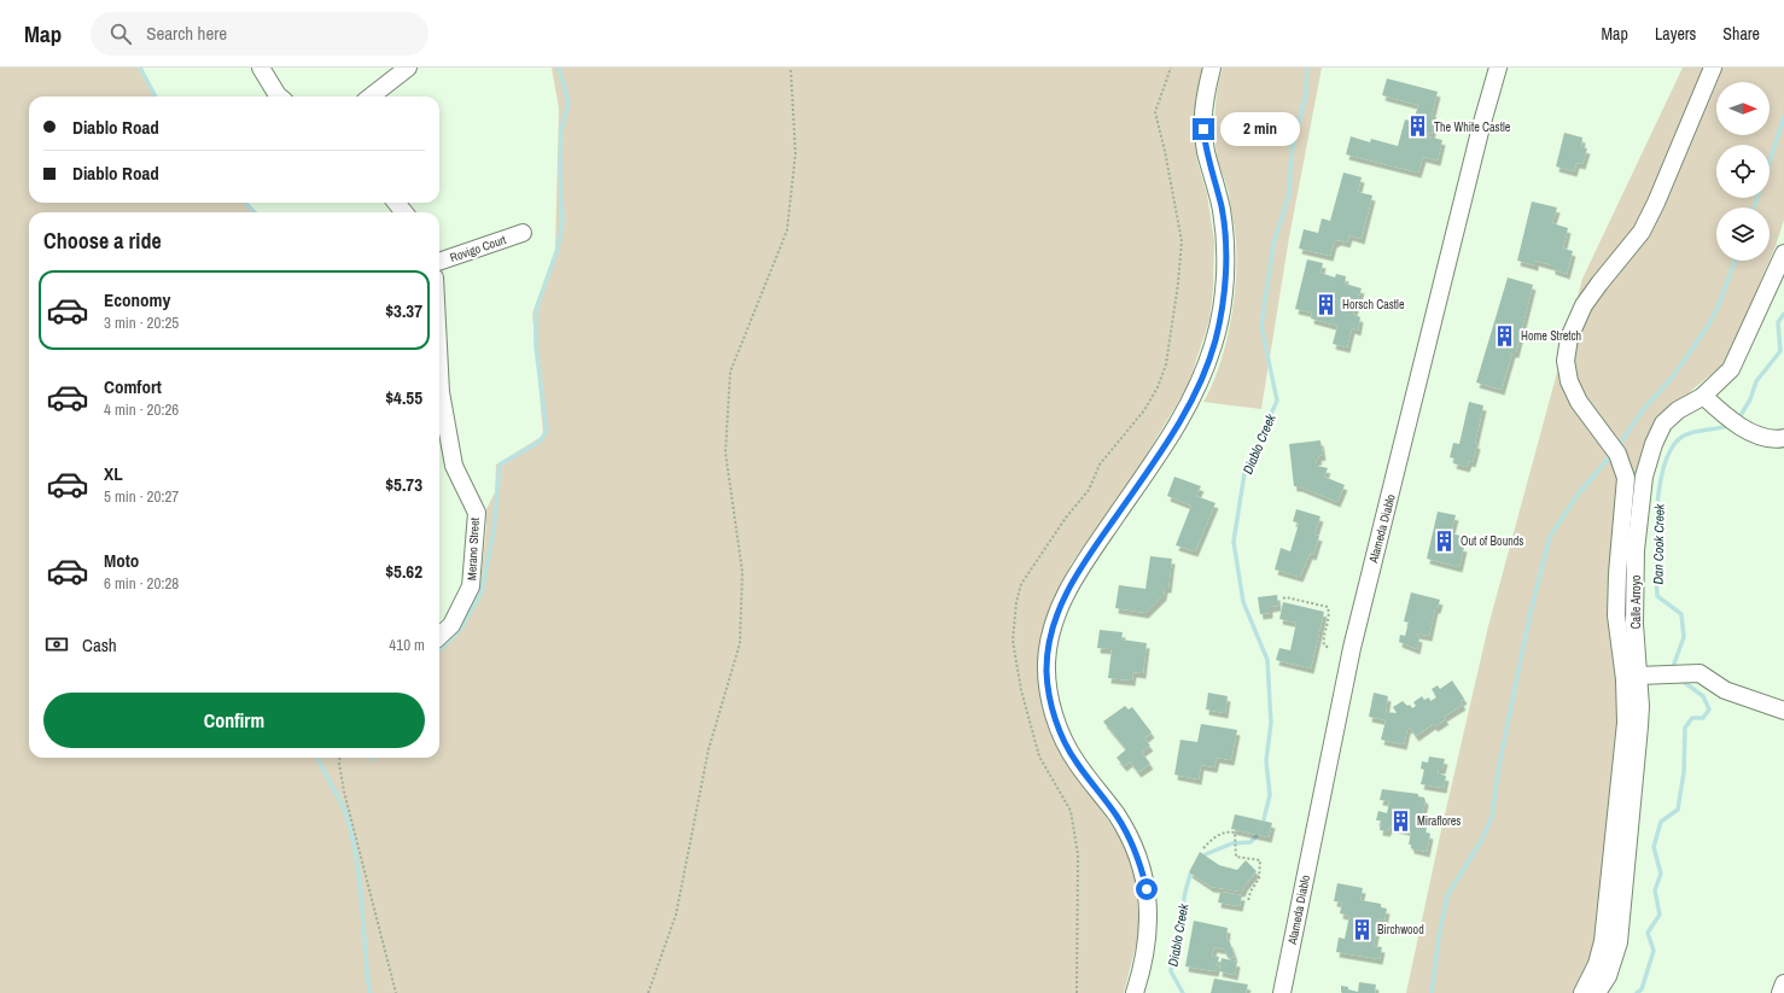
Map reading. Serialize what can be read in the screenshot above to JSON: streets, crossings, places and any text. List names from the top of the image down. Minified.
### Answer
{"streets":{"street":["Rovigo Court","Alameda Diablo","Merano Street","Calle Arroyo"]},"water":["Diablo Creek","Dan Cook Creek"],"places":{"building":["The White Castle","Horsch Castle","Home Stretch","Out of Bounds","Miraflores","Birchwood"]},"north":"right","page":{"header":"Map","search":"Search here","nav":["Map","Layers","Share"],"banner":["Diablo Road","Diablo Road"],"bubble":"2 min","heading":"Choose a ride","list":[{"name":"Economy","note":"3 min · 20:25","value":"$3.37"},{"name":"Comfort","note":"4 min · 20:26","value":"$4.55"},{"name":"XL","note":"5 min · 20:27","value":"$5.73"},{"name":"Moto","note":"6 min · 20:28","value":"$5.62"}],"pay":["Cash","410 m"],"buttons":"Confirm"}}
